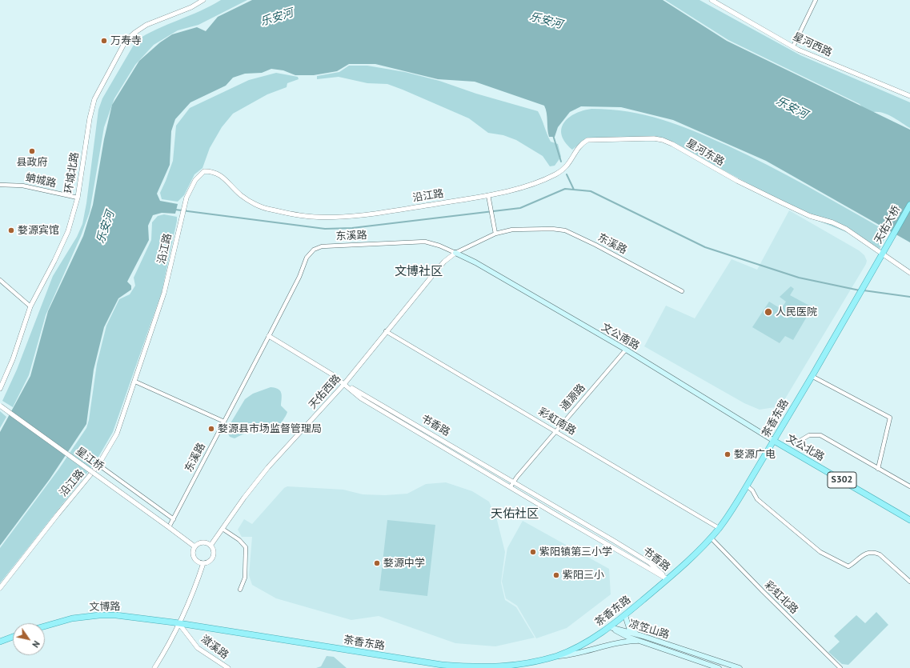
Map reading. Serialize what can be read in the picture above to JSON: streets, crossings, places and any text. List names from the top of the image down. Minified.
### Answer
{"streets":{"main road":["天佑大桥","文公南路","茶香东路","文公北路","S302","文博路","凉笠山路"],"street":["星河西路","星河东路","环城北路","蚺城路","沿江路","东溪路","天佑西路","通源路","彩虹南路","书香路","星江桥","彩虹北路","潋溪路"]},"crossings":[["星河东路","沿江路"],["星河东路","天佑大桥"],["星河东路","茶香东路"],["环城北路","蚺城路"],["天佑大桥","茶香东路"],["东溪路","文公南路"],["东溪路","天佑西路"],["东溪路","书香路"],["东溪路","星江桥"],["文公南路","天佑西路"],["文公南路","通源路"],["文公南路","茶香东路"],["文公南路","文公北路"],["天佑西路","彩虹南路"],["天佑西路","书香路"],["天佑西路","星江桥"],["通源路","彩虹南路"],["通源路","书香路"],["茶香东路","彩虹南路"],["茶香东路","书香路"],["茶香东路","文公北路"],["茶香东路","彩虹北路"],["茶香东路","文博路"],["茶香东路","凉笠山路"],["茶香东路","潋溪路"],["文博路","潋溪路"]],"districts":["文博社区","天佑社区"],"water":["乐安河"],"places":["万寿寺","县政府","婺源宾馆","人民医院","婺源县市场监督管理局","婺源广电","紫阳镇第三小学","婺源中学","紫阳三小"],"north":"bottom right"}
